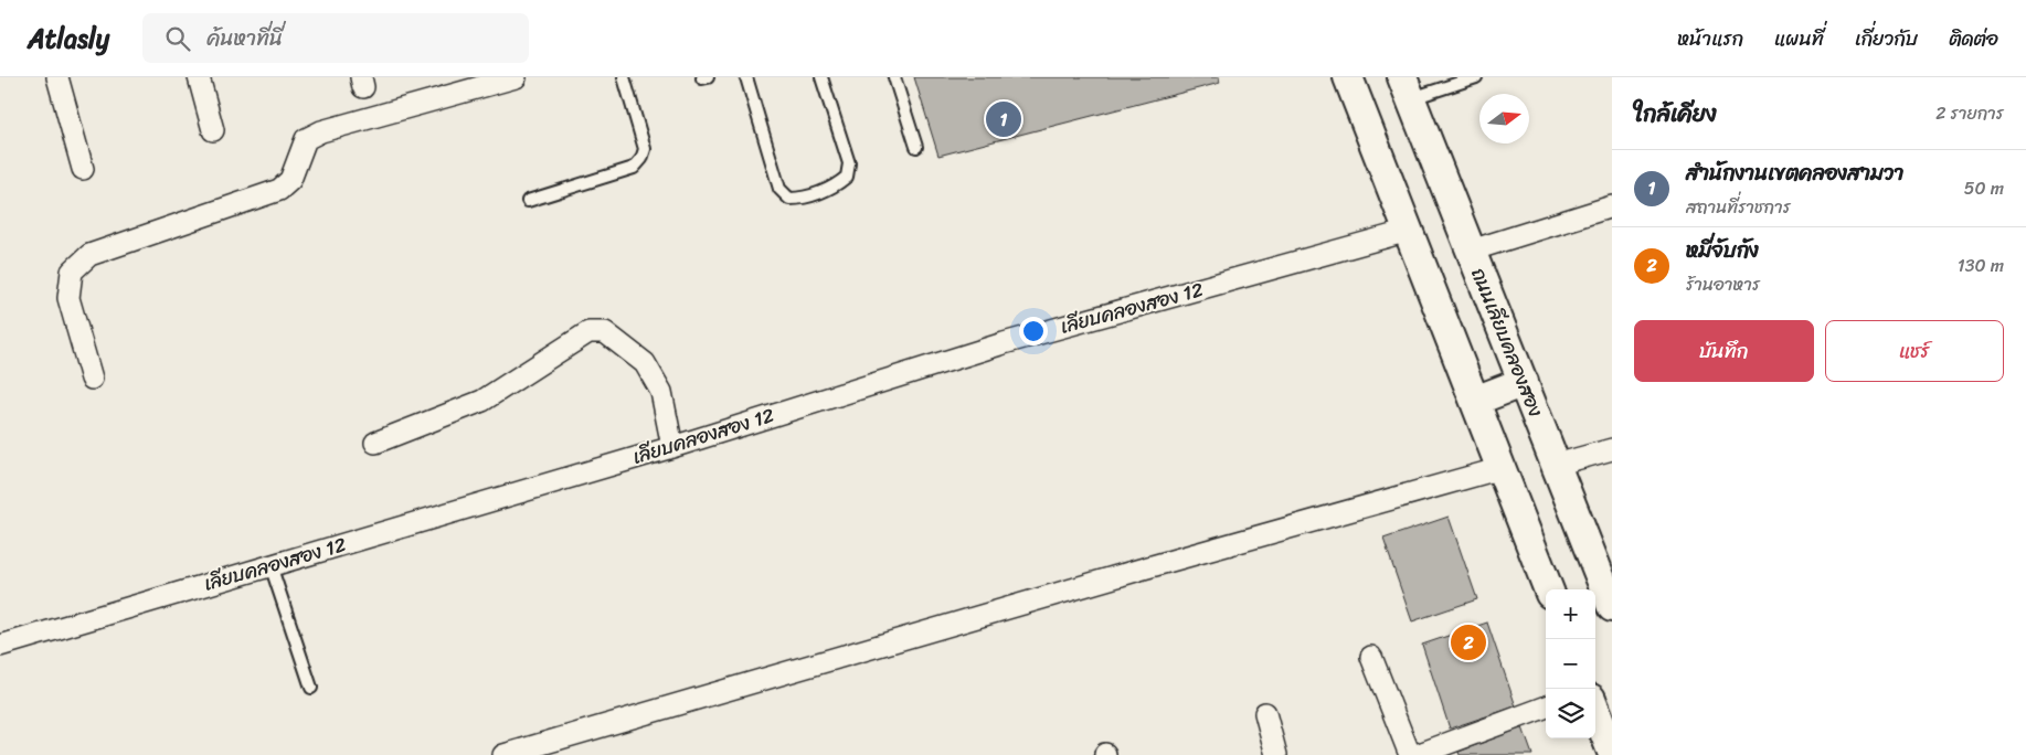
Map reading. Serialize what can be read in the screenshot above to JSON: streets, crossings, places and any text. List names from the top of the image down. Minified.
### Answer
{"streets":{"main road":["ถนนเลียบคลองสอง"],"street":["เลียบคลองสอง 12"]},"north":"right","page":{"header":"Atlasly","search":"ค้นหาที่นี่","nav":["หน้าแรก","แผนที่","เกี่ยวกับ","ติดต่อ"],"heading":["ใกล้เคียง","2 รายการ"],"pins":["1","2"],"list":[{"mark":"1","name":"สำนักงานเขตคลองสามวา","note":"สถานที่ราชการ","value":"50 m"},{"mark":"2","name":"หมี่จับกัง","note":"ร้านอาหาร","value":"130 m"}],"buttons":["บันทึก","แชร์"],"map_buttons":["+","−"]}}
